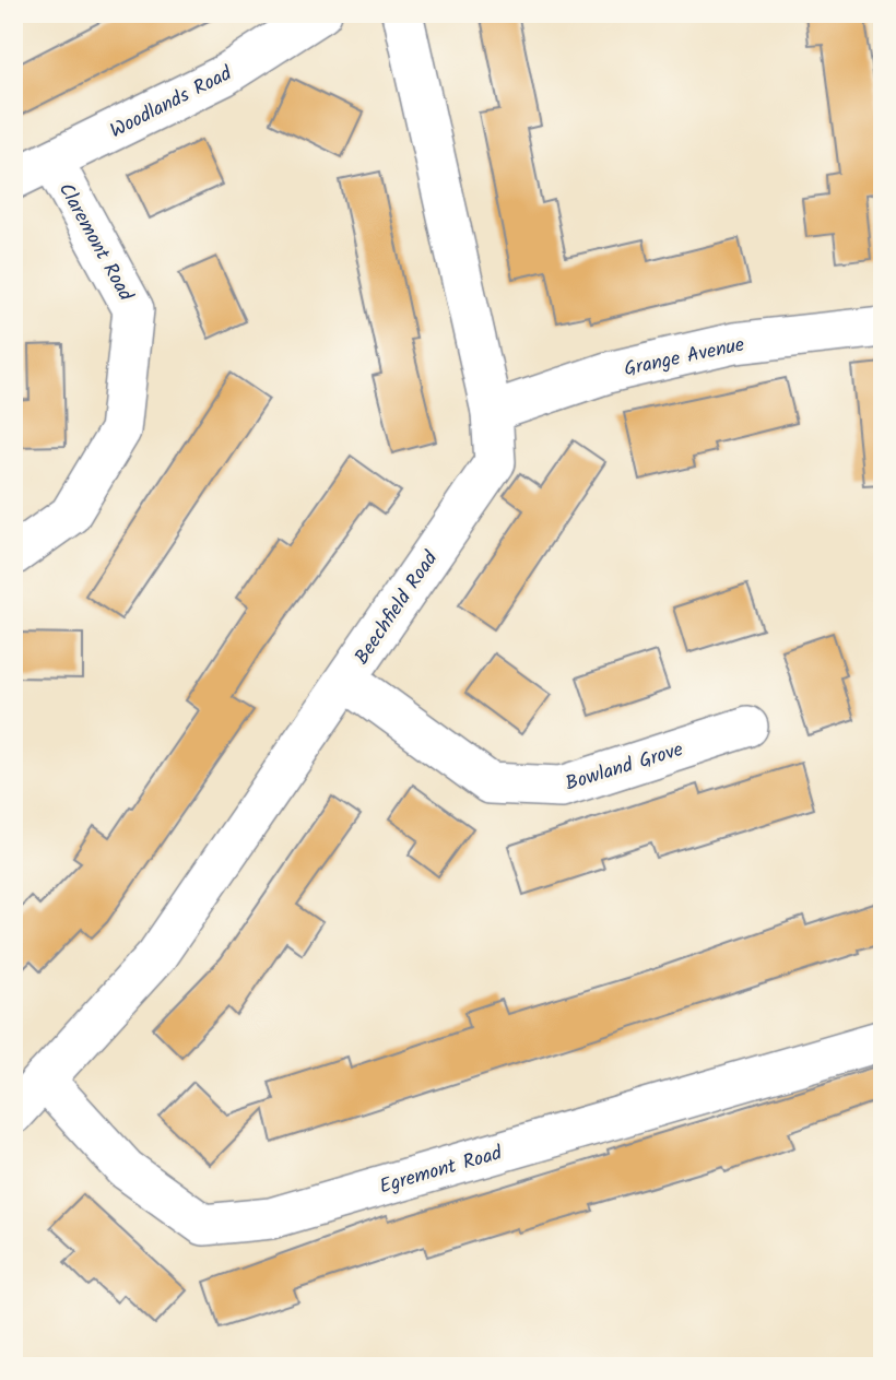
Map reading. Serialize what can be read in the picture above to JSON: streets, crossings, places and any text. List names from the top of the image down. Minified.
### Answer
{"streets":{"street":["Woodlands Road","Claremont Road","Grange Avenue","Beechfield Road","Bowland Grove","Egremont Road"]},"crossings":[["Woodlands Road","Claremont Road"],["Grange Avenue","Beechfield Road"],["Beechfield Road","Bowland Grove"],["Beechfield Road","Egremont Road"]]}
